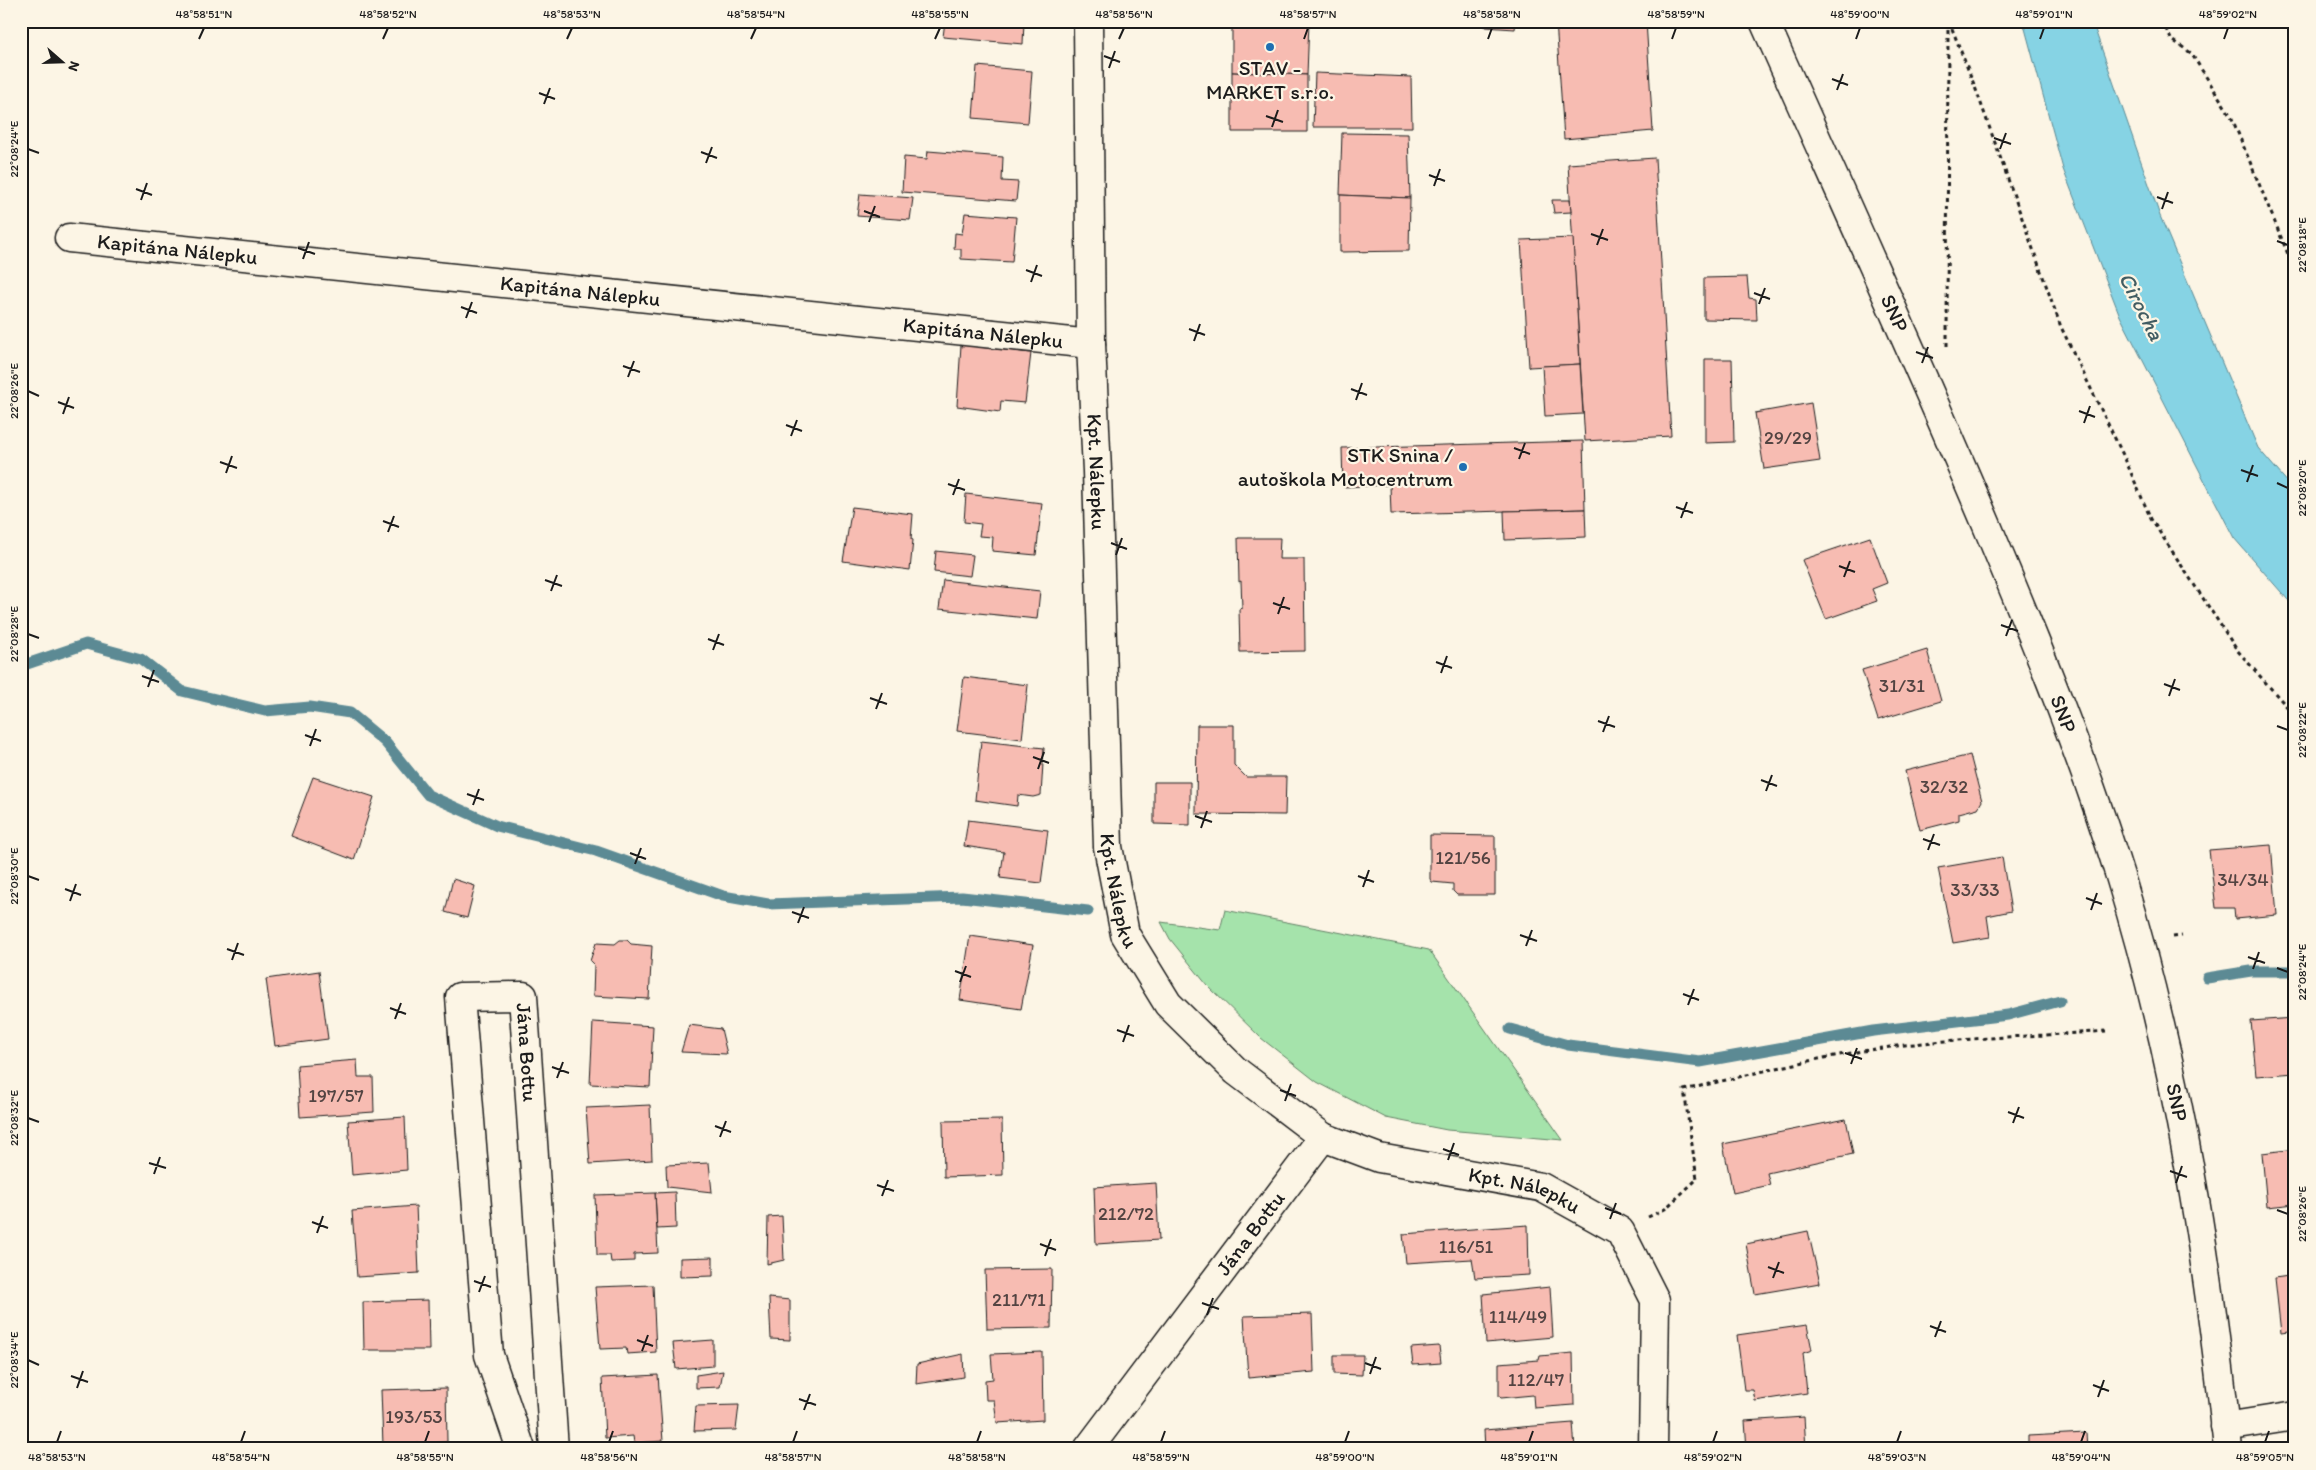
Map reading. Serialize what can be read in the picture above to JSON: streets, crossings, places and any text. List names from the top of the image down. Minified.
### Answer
{"streets":{"street":["Kapitána Nálepku","SNP","Kpt. Nálepku","Jána Bottu"]},"crossings":[["Kapitána Nálepku","Kpt. Nálepku"],["Kpt. Nálepku","Jána Bottu"]],"water":["Cirocha"],"places":["STAV - MARKET s.r.o.","STK Snina / autoškola Motocentrum"],"house_numbers":["29/29","31/31","32/32","121/56","34/34","33/33","197/57","212/72","116/51","211/71","114/49","112/47","193/53"],"north":"right","coordinates":["48°58'51\"N","48°58'52\"N","48°58'53\"N","48°58'54\"N","48°58'55\"N","48°58'56\"N","48°58'57\"N","48°58'58\"N","48°58'59\"N","48°59'00\"N","48°59'01\"N","48°59'02\"N","22°08'24\"E","22°08'18\"E","22°08'26\"E","22°08'20\"E","22°08'28\"E","22°08'22\"E","22°08'30\"E","22°08'32\"E","22°08'34\"E","48°59'03\"N","48°59'04\"N","48°59'05\"N"]}
